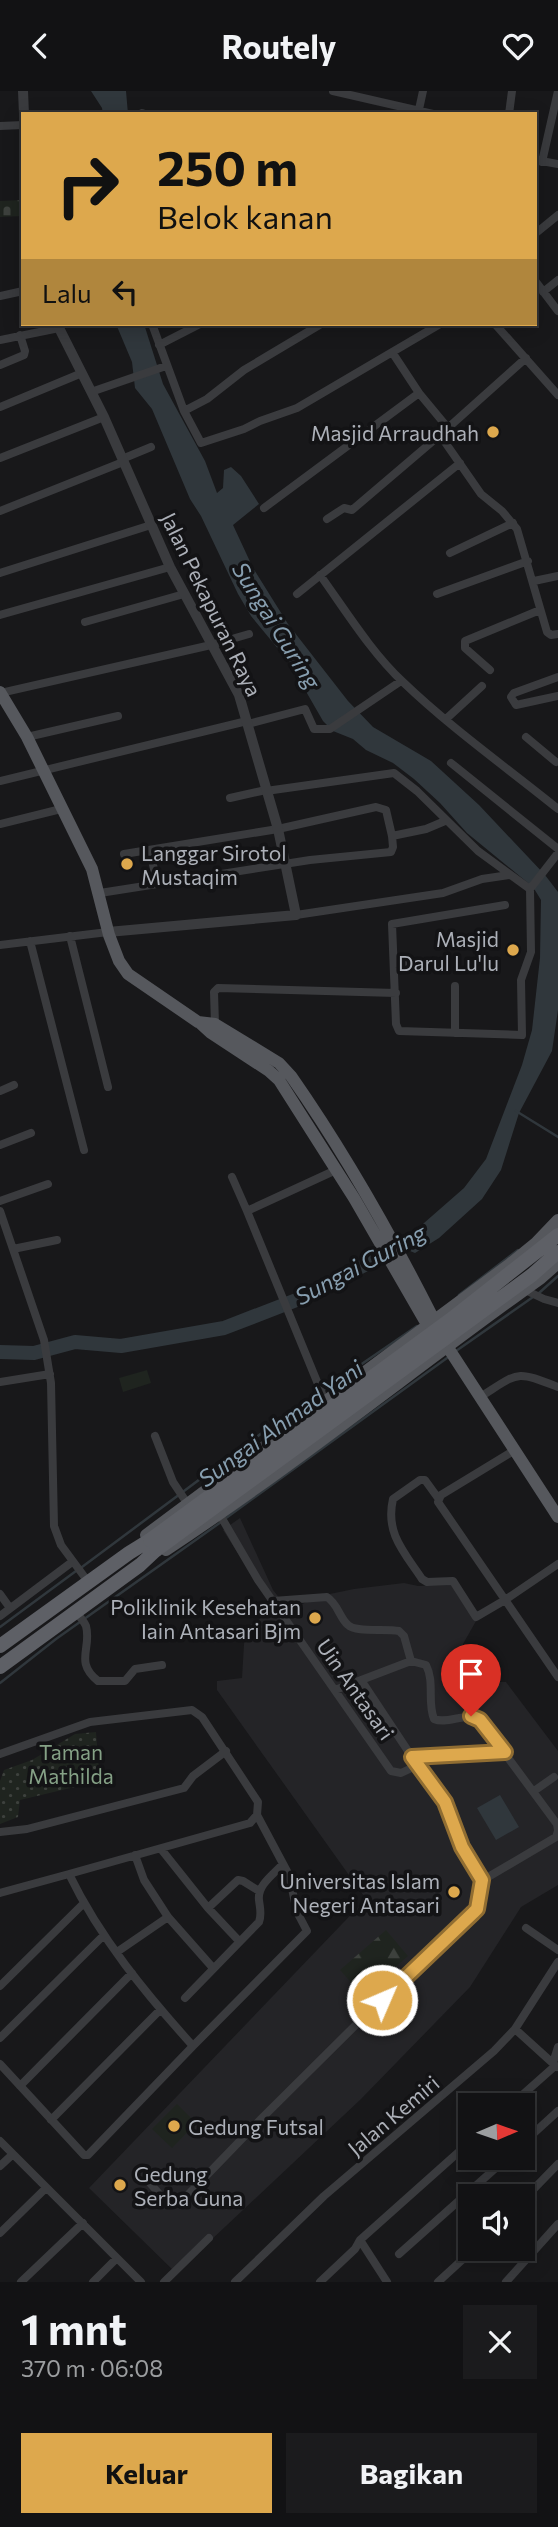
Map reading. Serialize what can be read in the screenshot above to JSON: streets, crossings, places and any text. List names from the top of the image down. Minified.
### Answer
{"streets":{"street":["Jalan Pekapuran Raya","Uin Antasari","Jalan Kemiri"]},"water":["Sungai Guring","Sungai Ahmad Yani"],"parks":["Taman Mathilda"],"places":["Masjid Arraudhah","Langgar Sirotol Mustaqim","Masjid Darul Lu'lu","Poliklinik Kesehatan Iain Antasari Bjm","Universitas Islam Negeri Antasari","Gedung Futsal","Gedung Serba Guna"],"north":"right","page":{"header":"Routely","turn":["250 m","Belok kanan"],"then":"Lalu","heading":["1 mnt","370 m · 06:08"],"buttons":["Keluar","Bagikan"]}}
